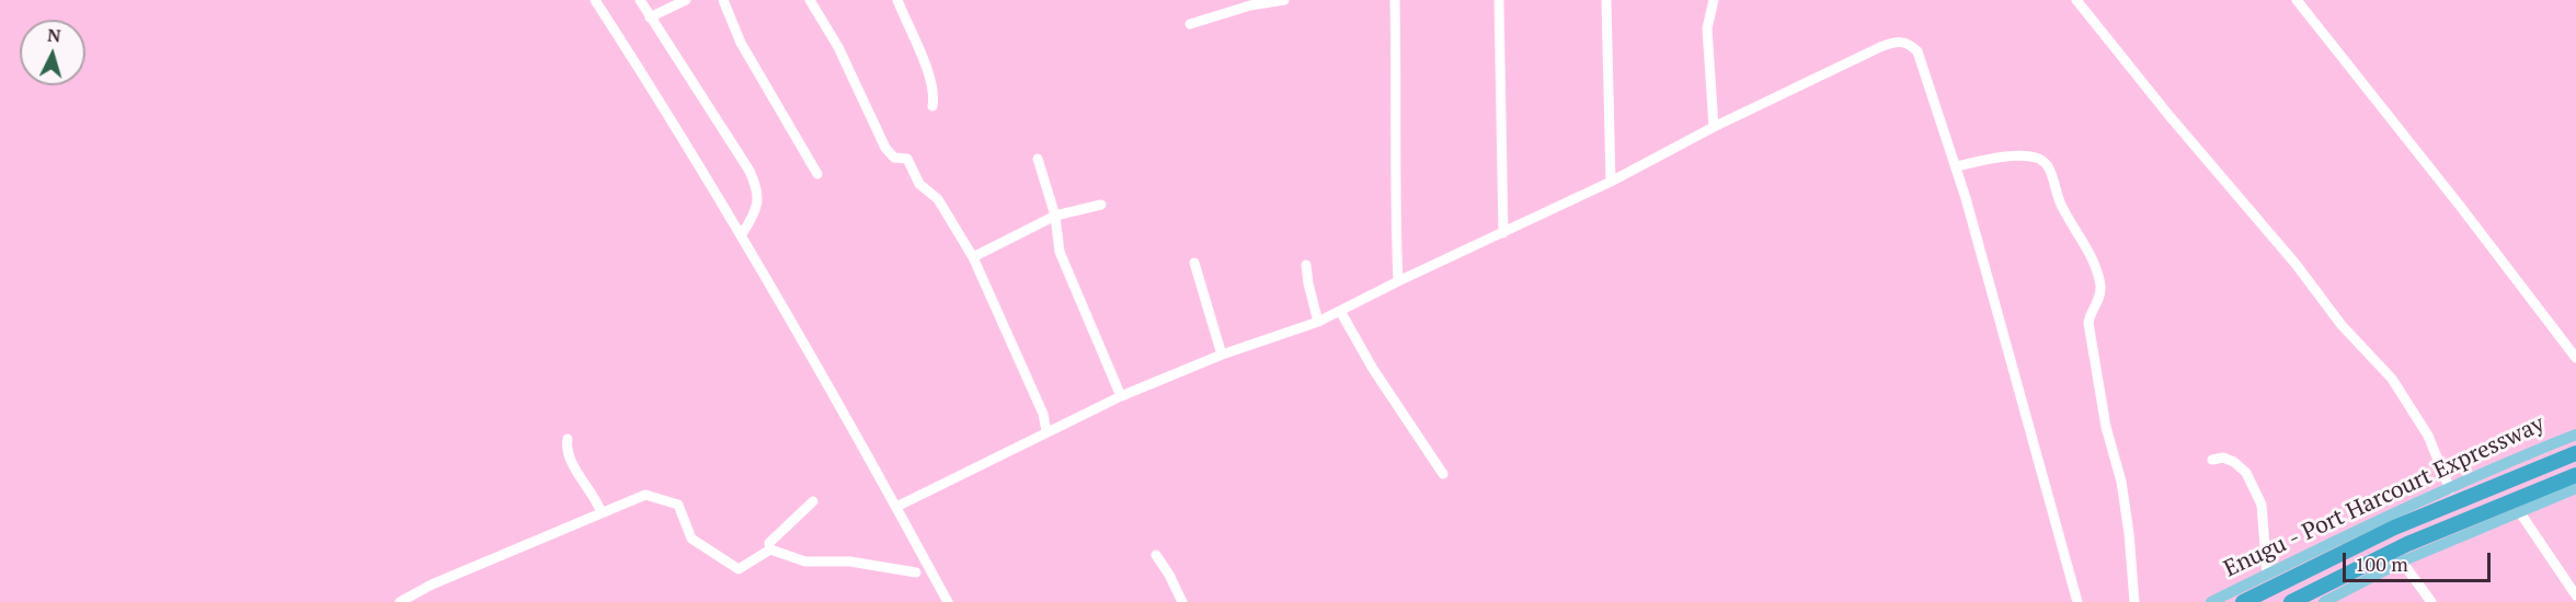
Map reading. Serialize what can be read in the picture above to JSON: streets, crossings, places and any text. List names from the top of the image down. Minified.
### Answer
{"streets":{"highway":["Enugu - Port Harcourt Expressway"]},"scale_bar":"100 m","north":"top"}
